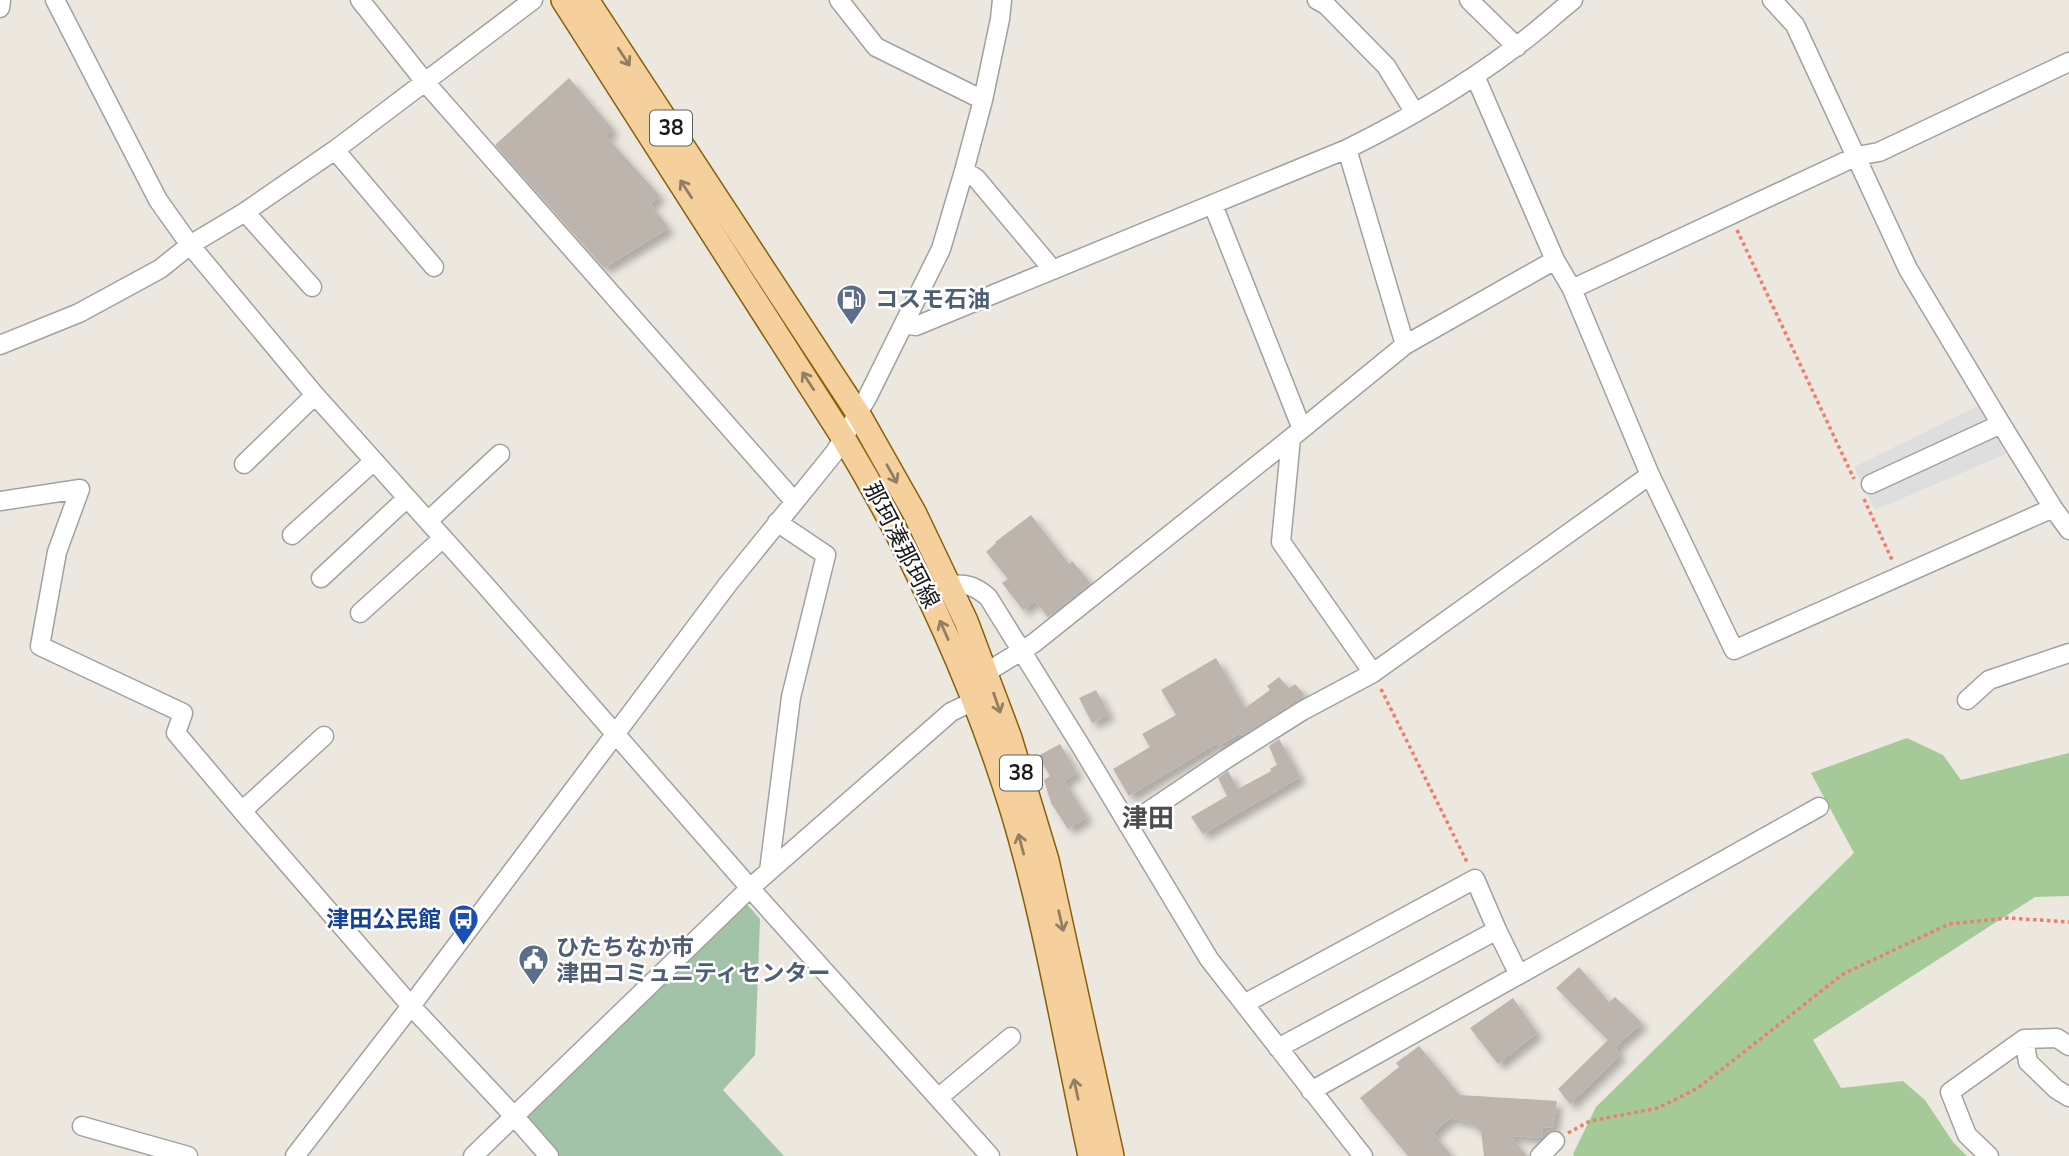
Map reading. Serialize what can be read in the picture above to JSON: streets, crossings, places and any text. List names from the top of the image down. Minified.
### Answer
{"streets":{"main road":["38","那珂湊那珂線"]},"districts":["津田"],"places":{"fuel station":["コスモ石油"],"bus stop":["津田公民館"],"public building":["ひたちなか市 津田コミュニティセンター"]}}
